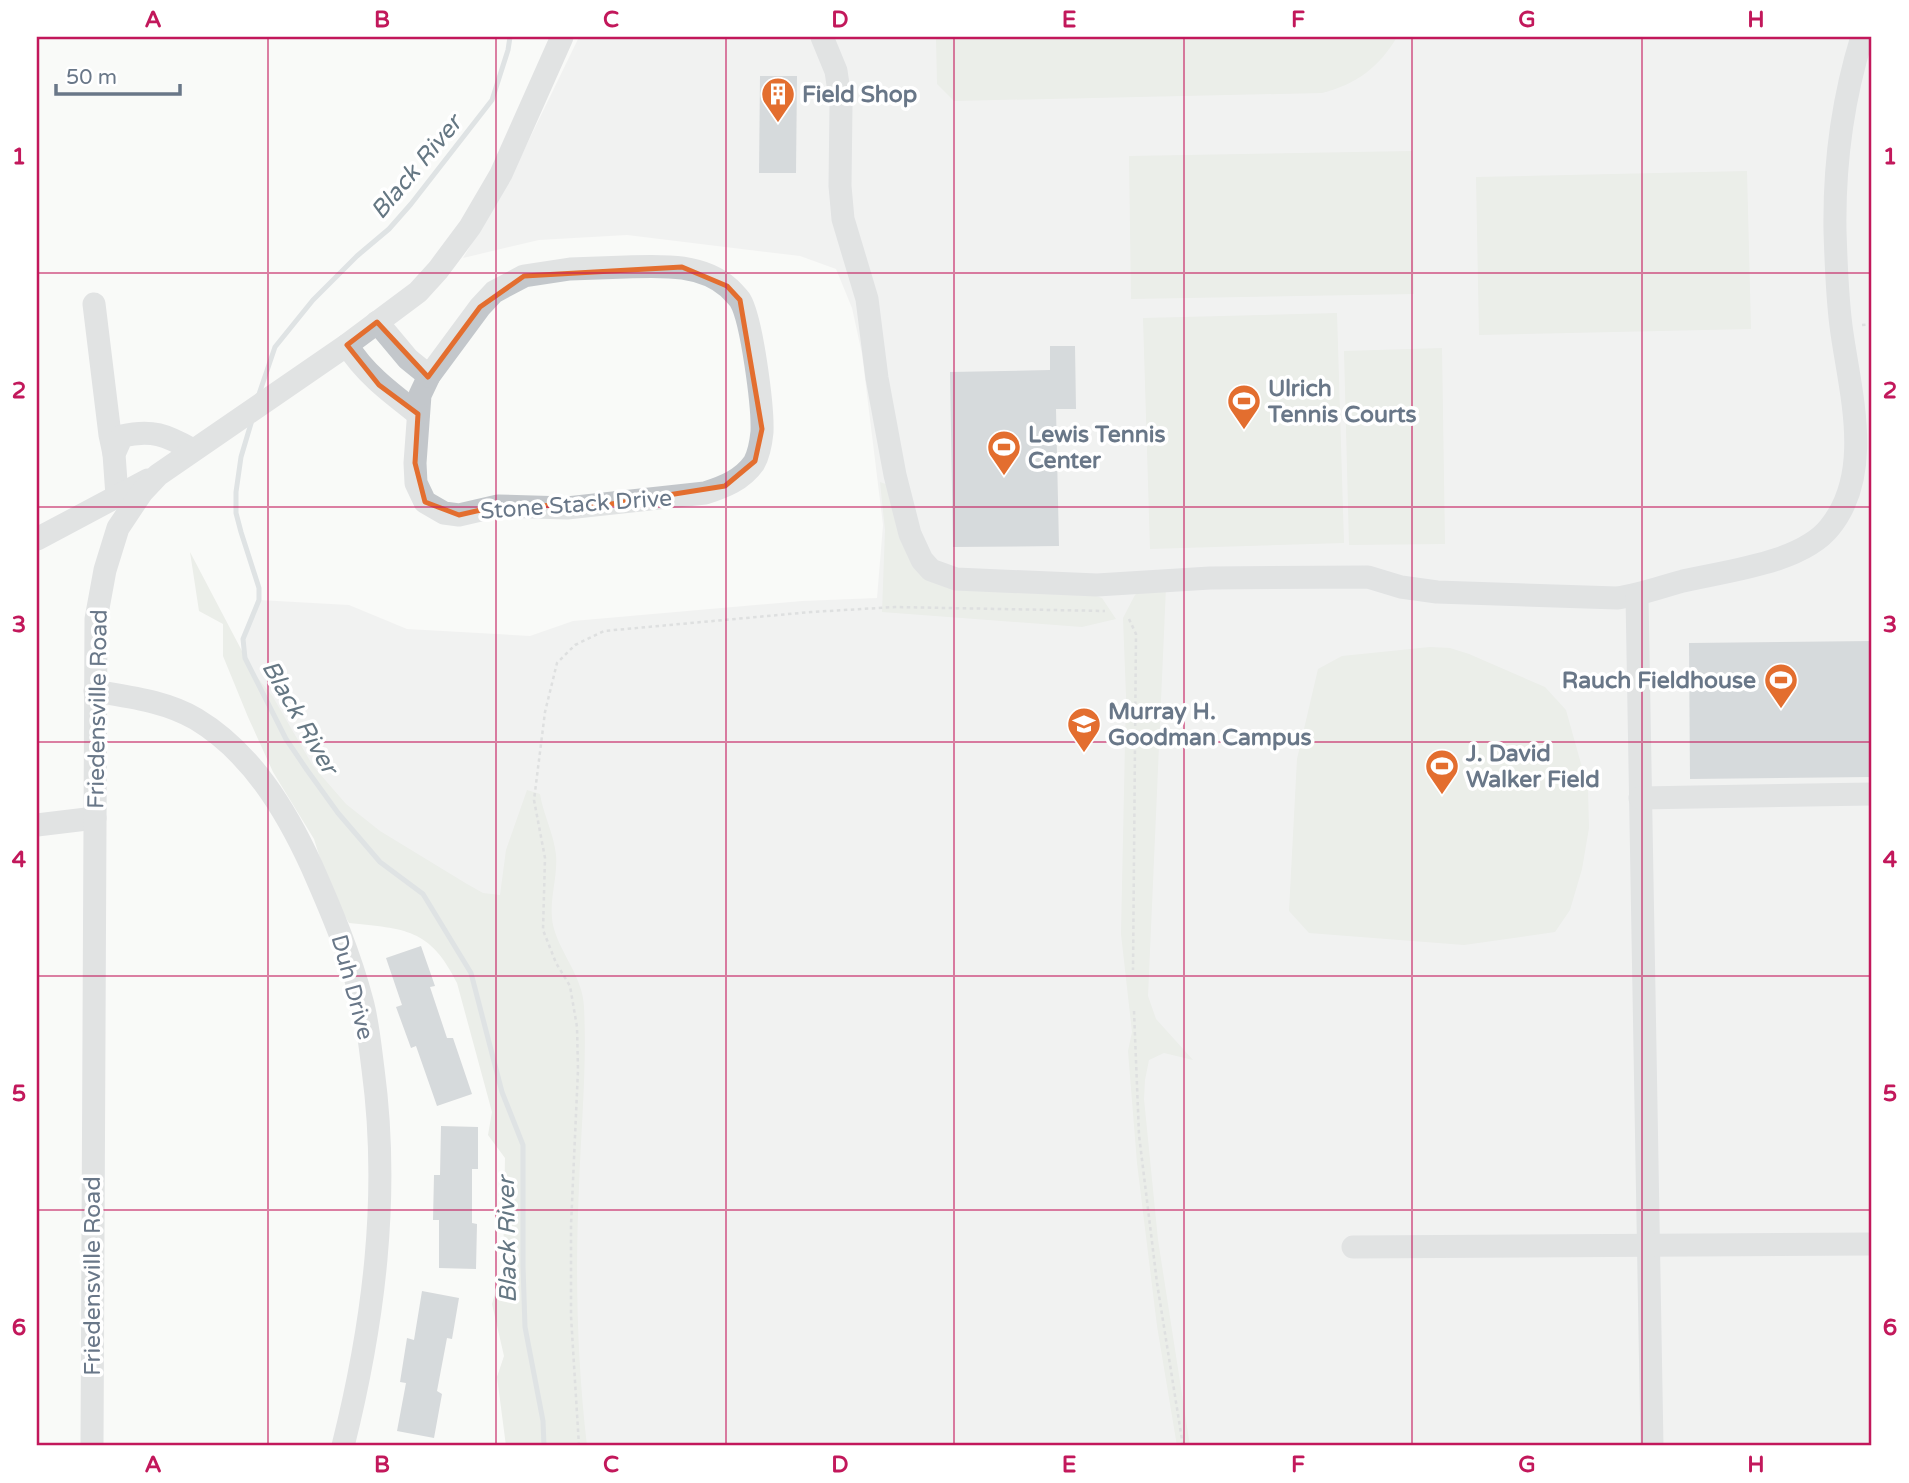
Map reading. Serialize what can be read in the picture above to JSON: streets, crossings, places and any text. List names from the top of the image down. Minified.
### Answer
{"streets":{"street":["Stone Stack Drive","Friedensville Road","Duh Drive"]},"crossings":[["Friedensville Road","Duh Drive"]],"water":["Black River"],"places":{"building":["Field Shop"],"sports":["Ulrich Tennis Courts","Lewis Tennis Center","Rauch Fieldhouse","J. David Walker Field"],"school or university":["Murray H. Goodman Campus"]},"scale_bar":"50 m","grid":{"columns":["A","B","C","D","E","F","G","H"],"rows":["1","2","3","4","5","6"]}}
